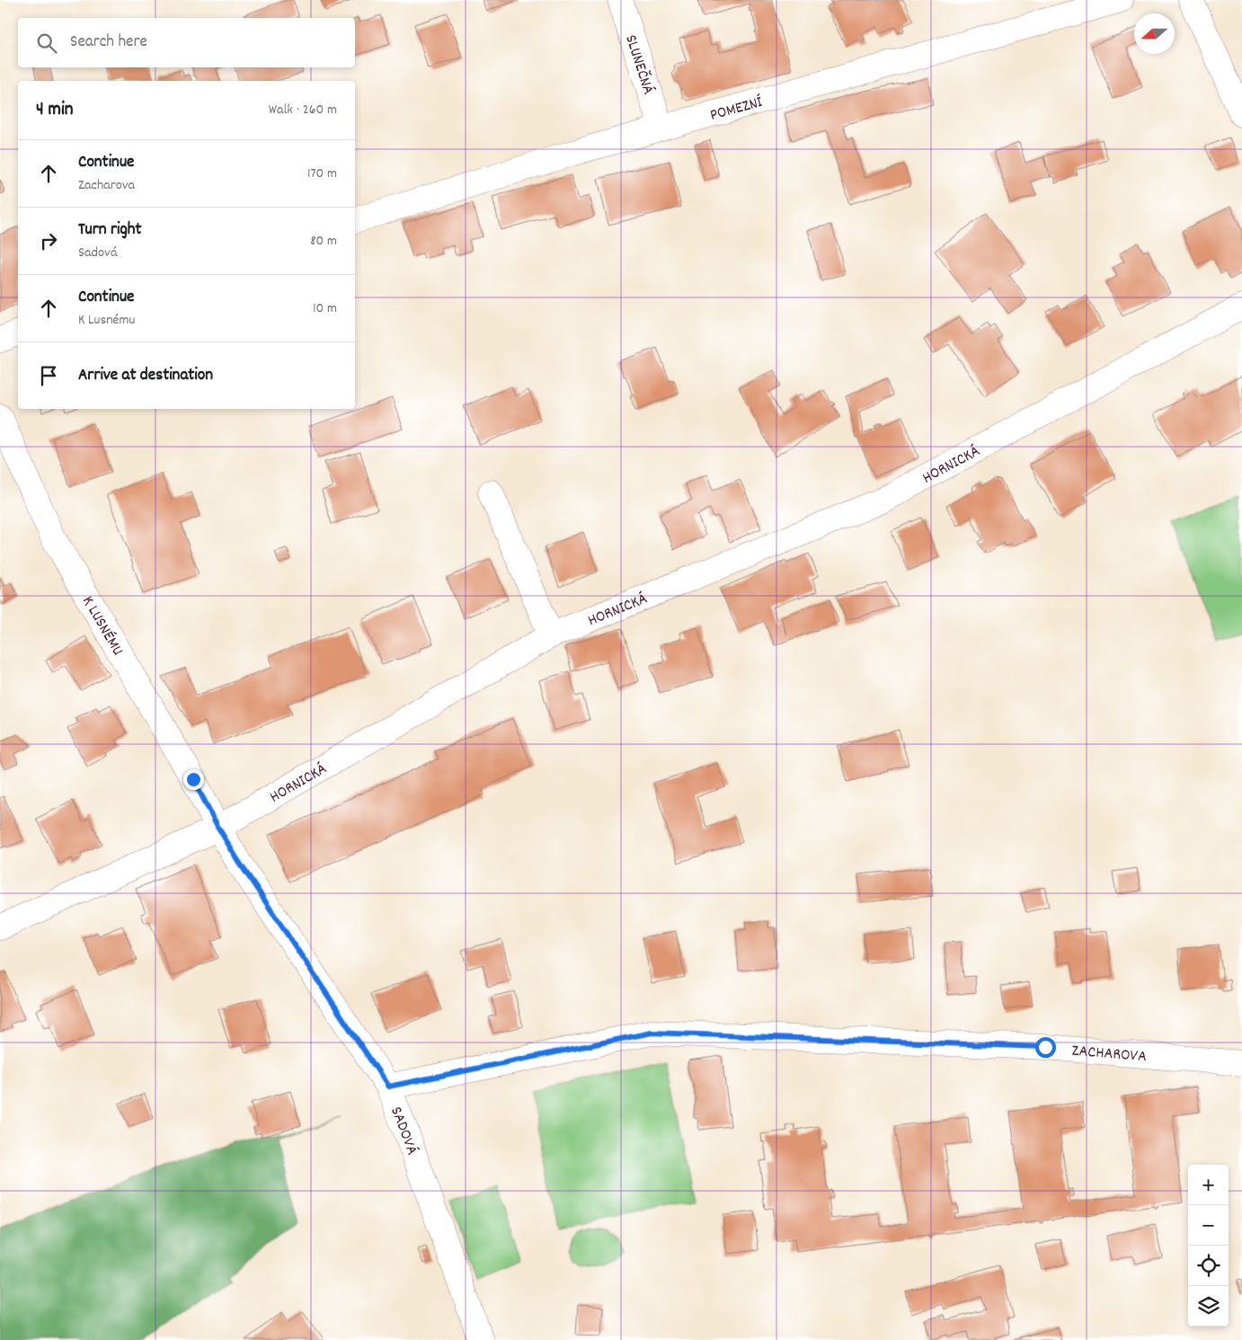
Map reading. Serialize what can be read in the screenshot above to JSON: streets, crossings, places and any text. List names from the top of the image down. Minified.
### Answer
{"streets":{"street":["SLUNEČNÁ","POMEZNÍ","HORNICKÁ","K LUSNÉMU","ZACHAROVA","SADOVÁ"]},"crossings":[["SLUNEČNÁ","POMEZNÍ"],["HORNICKÁ","K LUSNÉMU"],["HORNICKÁ","SADOVÁ"],["K LUSNÉMU","SADOVÁ"],["ZACHAROVA","SADOVÁ"]],"north":"left","page":{"search":"Search here","heading":["4 min","Walk · 260 m"],"list":[["Continue","Zacharova","170 m"],["Turn right","Sadová","80 m"],["Continue","K Lusnému","10 m"],"Arrive at destination"],"map_buttons":["+","−"]}}
